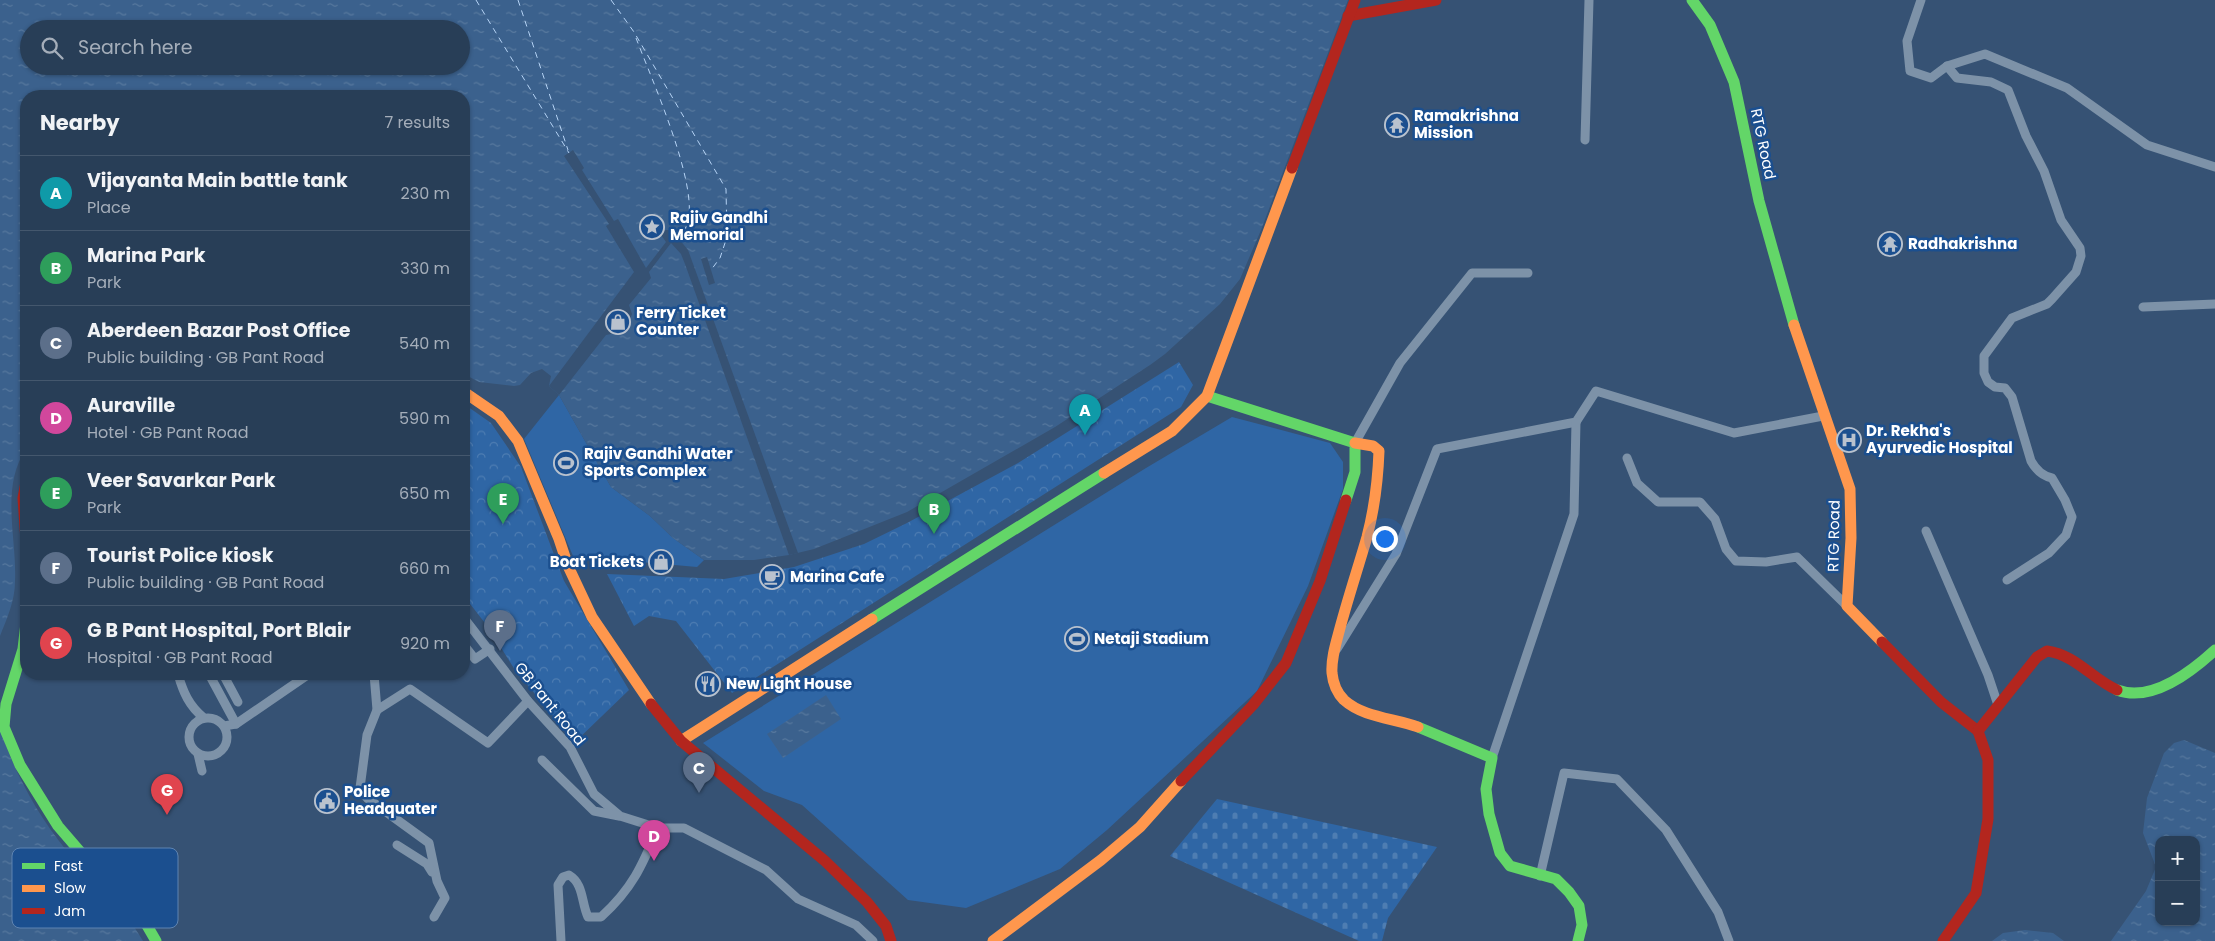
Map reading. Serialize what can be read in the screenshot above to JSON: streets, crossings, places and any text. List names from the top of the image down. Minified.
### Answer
{"streets":{"main road":["RTG Road"],"street":["GB Pant Road"]},"places":{"temple":["Ramakrishna Mission","Radhakrishna"],"place":["Rajiv Gandhi Memorial"],"shop":["Ferry Ticket Counter","Boat Tickets"],"hospital":["Dr. Rekha's Ayurvedic Hospital"],"sports":["Rajiv Gandhi Water Sports Complex","Netaji Stadium"],"cafe":["Marina Cafe"],"restaurant":["New Light House"],"public building":["Police Headquater"]},"legend":["Fast","Slow","Jam"],"page":{"search":"Search here","heading":["Nearby","7 results"],"list":[{"mark":"A","name":"Vijayanta Main battle tank","note":"Place","value":"230 m"},{"mark":"B","name":"Marina Park","note":"Park","value":"330 m"},{"mark":"C","name":"Aberdeen Bazar Post Office","note":"Public building · GB Pant Road","value":"540 m"},{"mark":"D","name":"Auraville","note":"Hotel · GB Pant Road","value":"590 m"},{"mark":"E","name":"Veer Savarkar Park","note":"Park","value":"650 m"},{"mark":"F","name":"Tourist Police kiosk","note":"Public building · GB Pant Road","value":"660 m"},{"mark":"G","name":"G B Pant Hospital, Port Blair","note":"Hospital · GB Pant Road","value":"920 m"}],"pins":["A","E","B","F","C","G","D"],"map_buttons":["+","−"]}}
